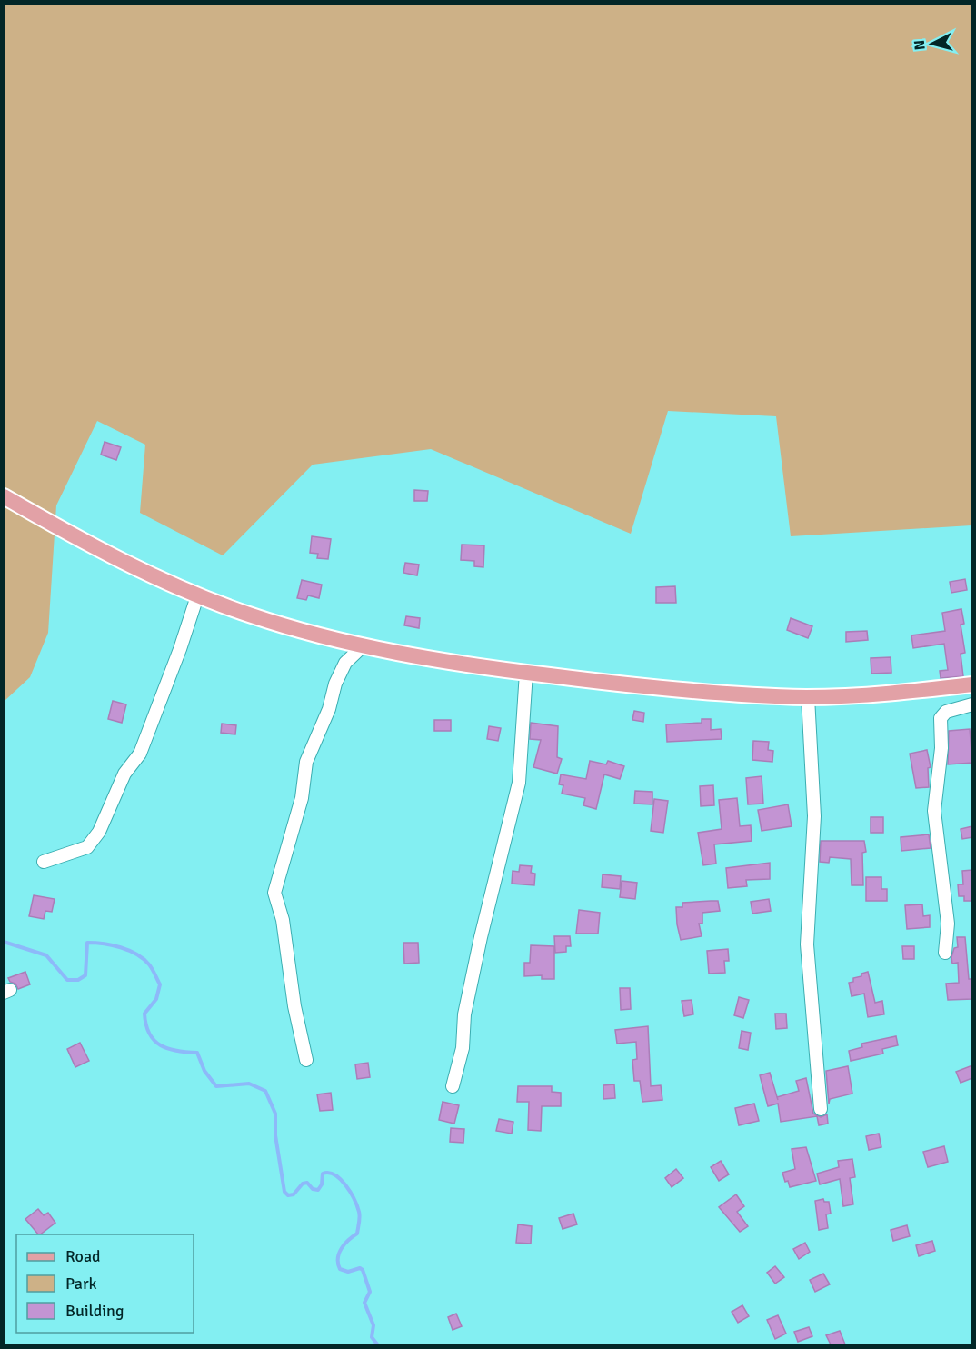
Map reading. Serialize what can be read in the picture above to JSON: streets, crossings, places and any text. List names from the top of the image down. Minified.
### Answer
{"legend":["Road","Park","Building"],"north":"left"}
